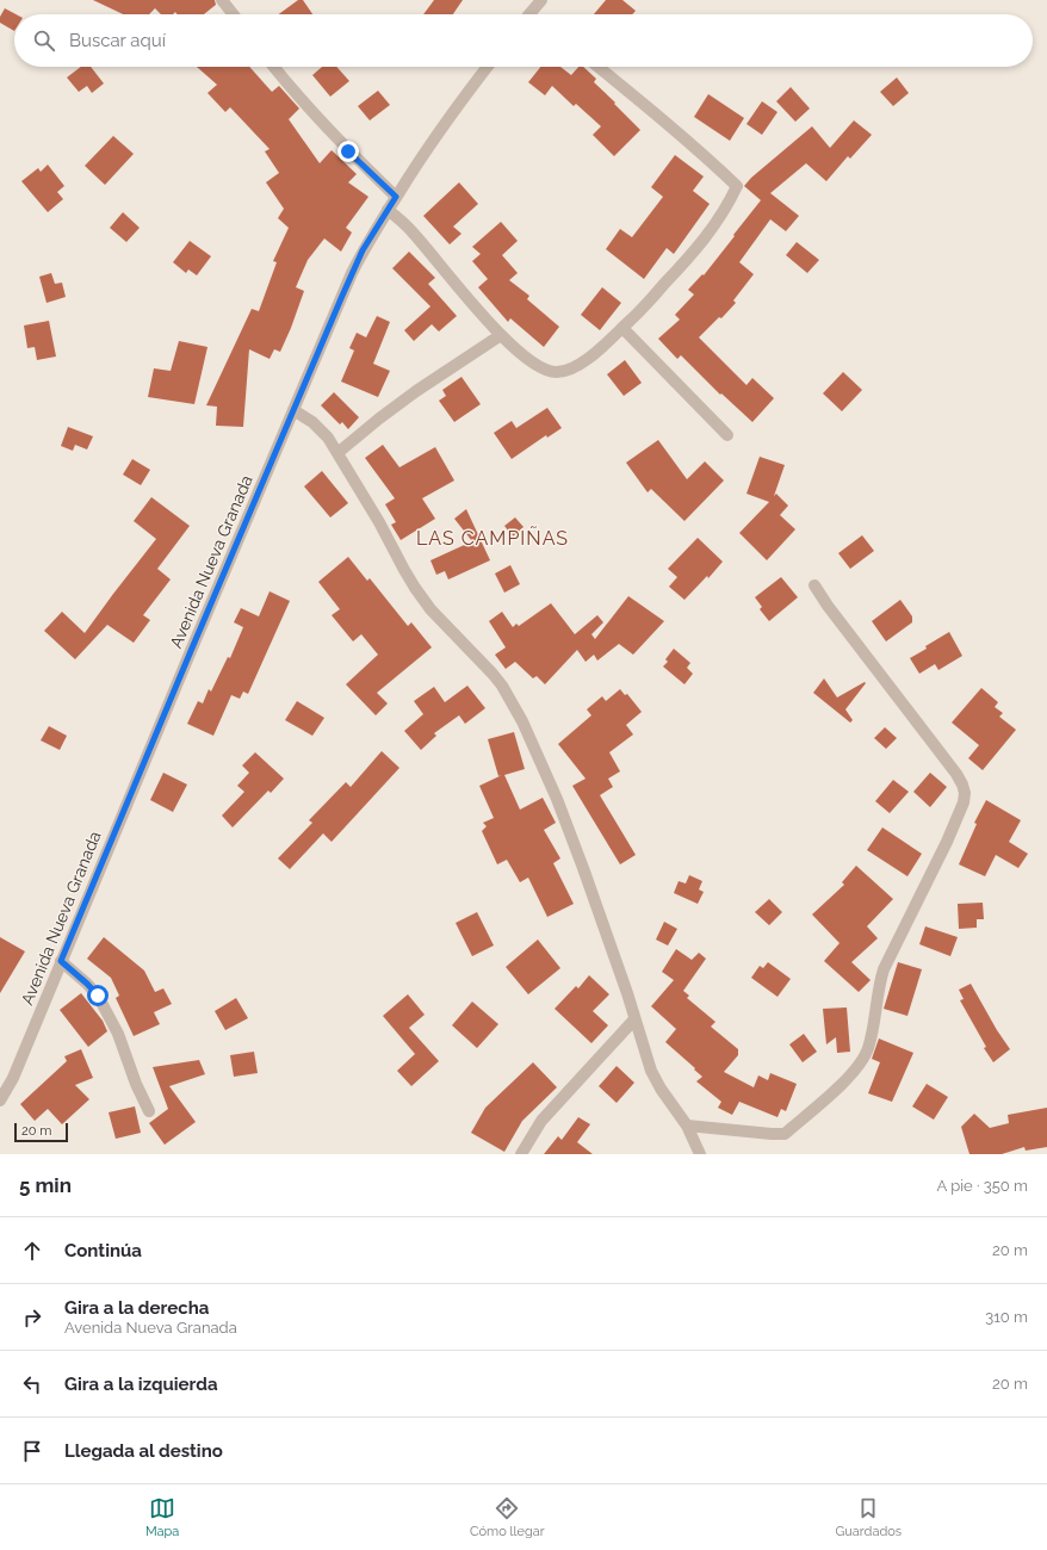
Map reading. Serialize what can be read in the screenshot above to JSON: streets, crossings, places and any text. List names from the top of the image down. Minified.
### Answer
{"streets":{"street":["Avenida Nueva Granada"]},"districts":["LAS CAMPIÑAS"],"scale_bar":"20 m","page":{"search":"Buscar aquí","scale":"20 m","heading":["5 min","A pie · 350 m"],"list":[["Continúa","20 m"],["Gira a la derecha","Avenida Nueva Granada","310 m"],["Gira a la izquierda","20 m"],"Llegada al destino"],"nav":["Mapa","Cómo llegar","Guardados"]}}
